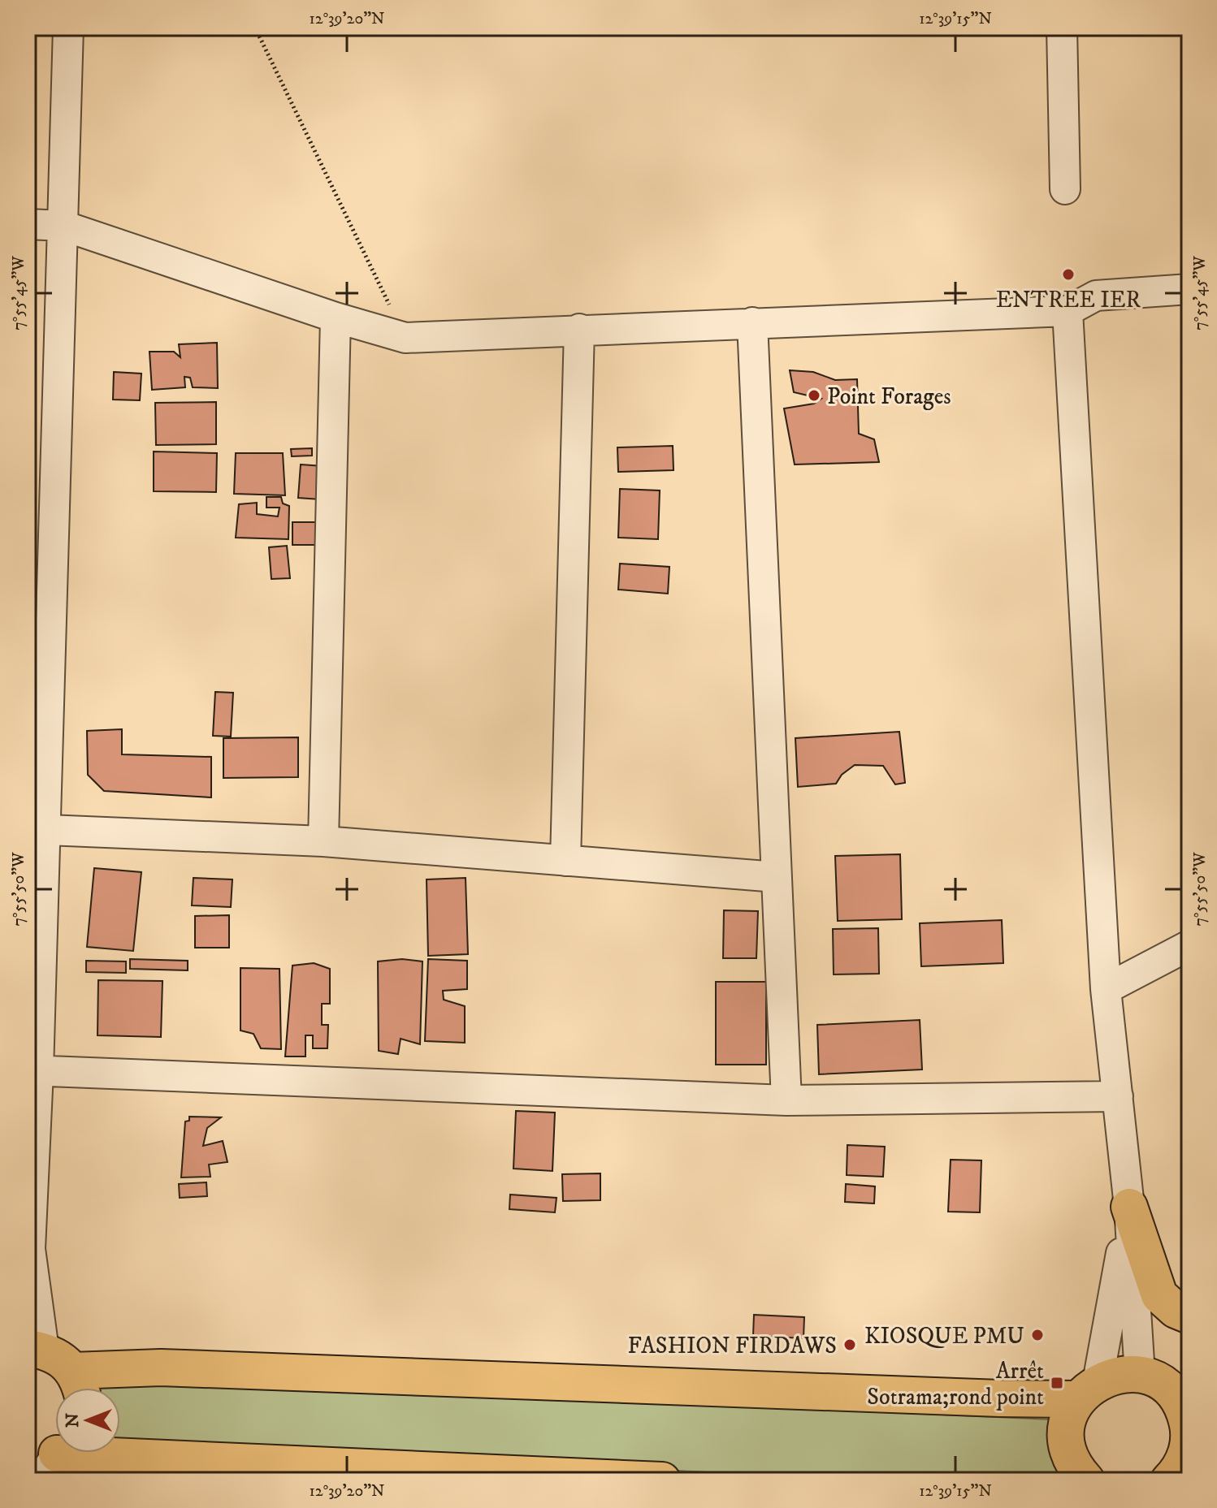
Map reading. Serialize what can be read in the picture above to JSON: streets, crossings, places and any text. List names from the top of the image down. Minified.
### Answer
{"places":{"other":["ENTREE IER","Point Forages","KIOSQUE PMU","FASHION FIRDAWS"],"transit":["Arrêt Sotrama;rond point"]},"north":"left","coordinates":["12°39'20\"N","12°39'15\"N","7°55'45\"W","7°55'50\"W"]}
